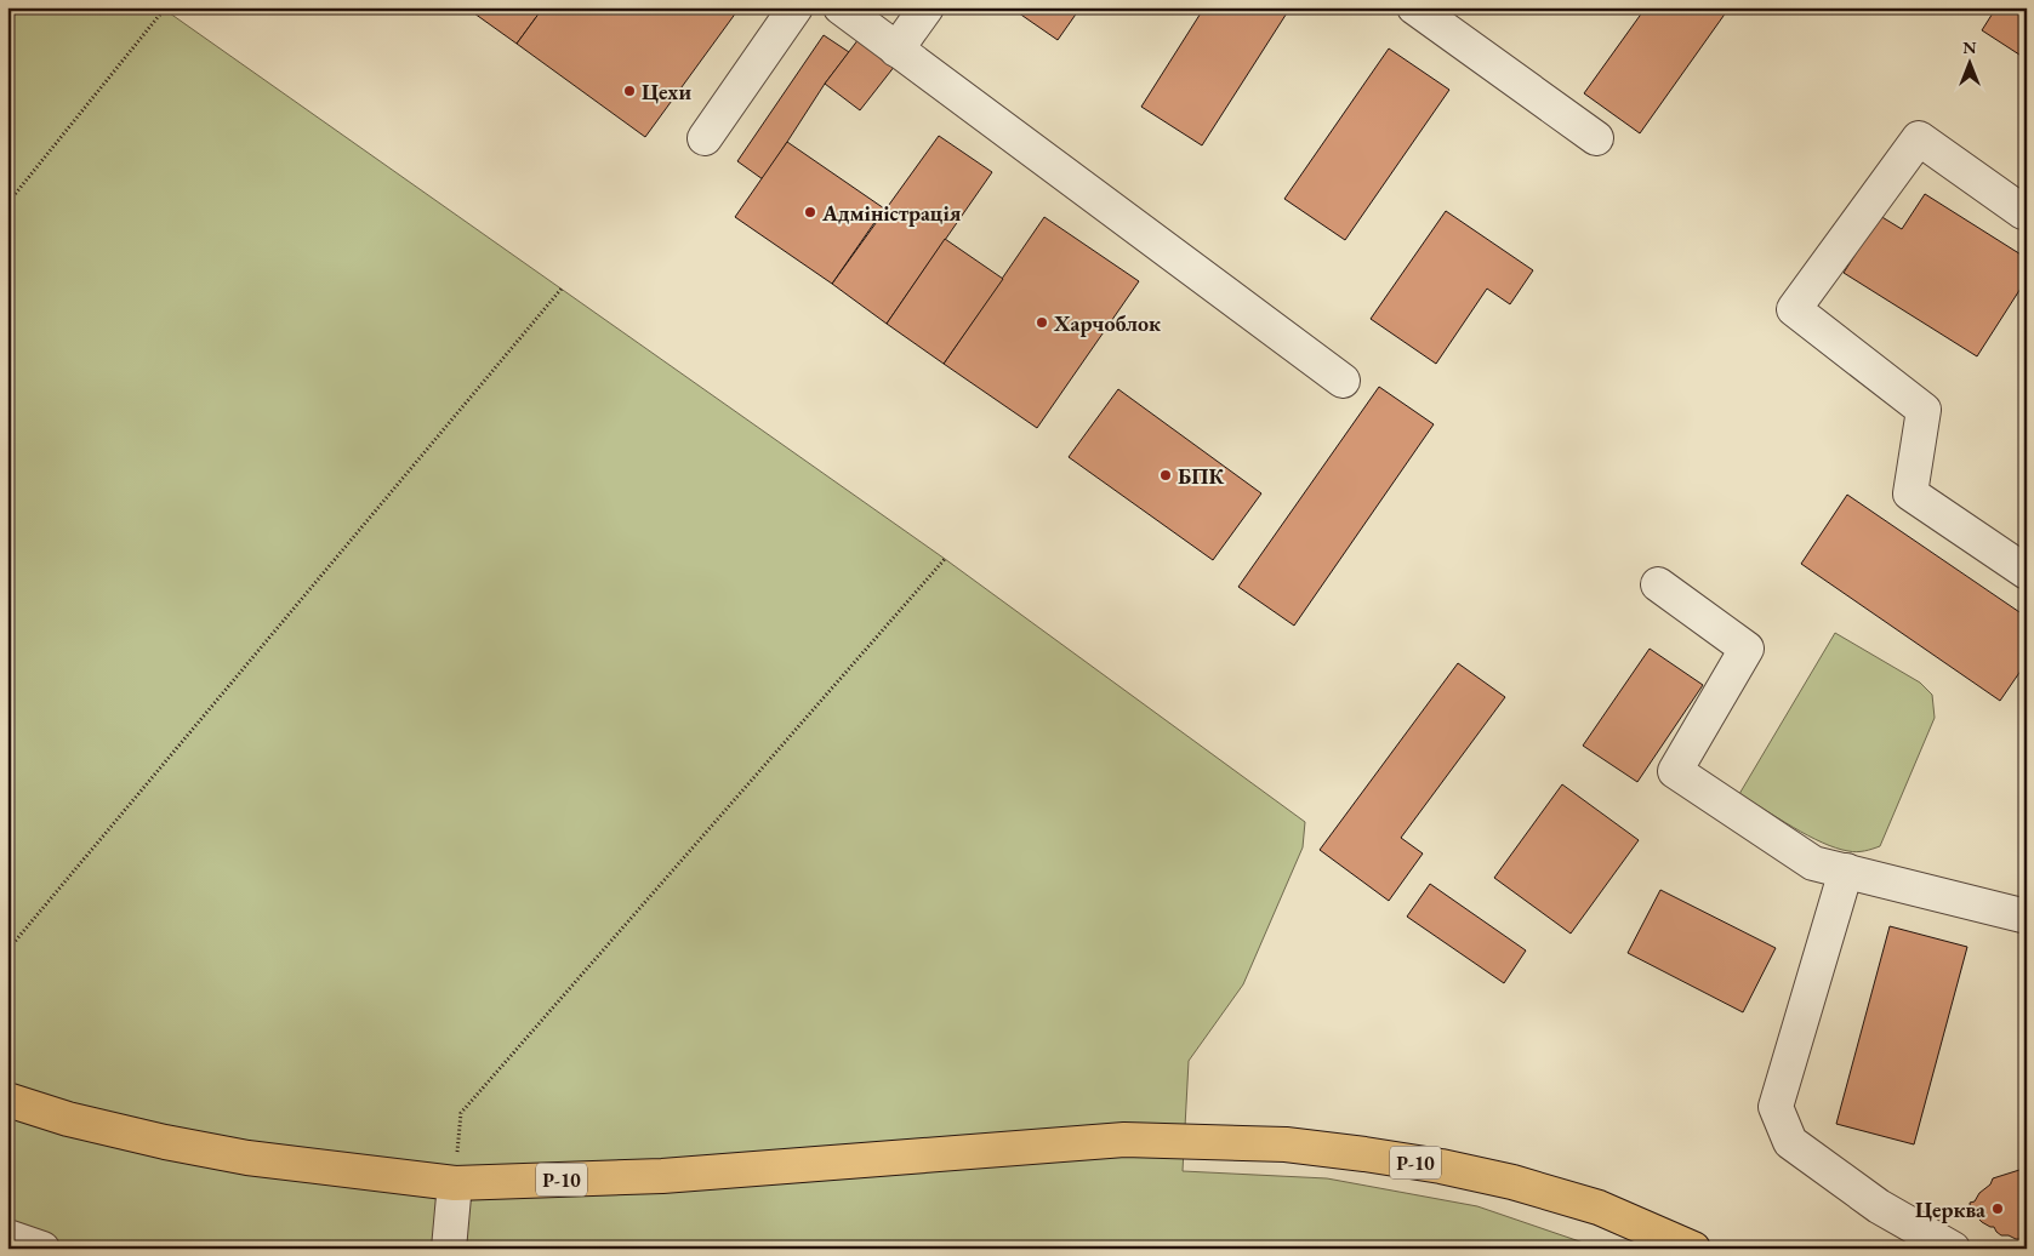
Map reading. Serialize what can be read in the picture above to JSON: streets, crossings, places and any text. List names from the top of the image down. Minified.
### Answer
{"streets":{"main road":["Р-10"]},"places":["Цехи","Адміністрація","Харчоблок","БПК","Церква"],"north":"top"}
